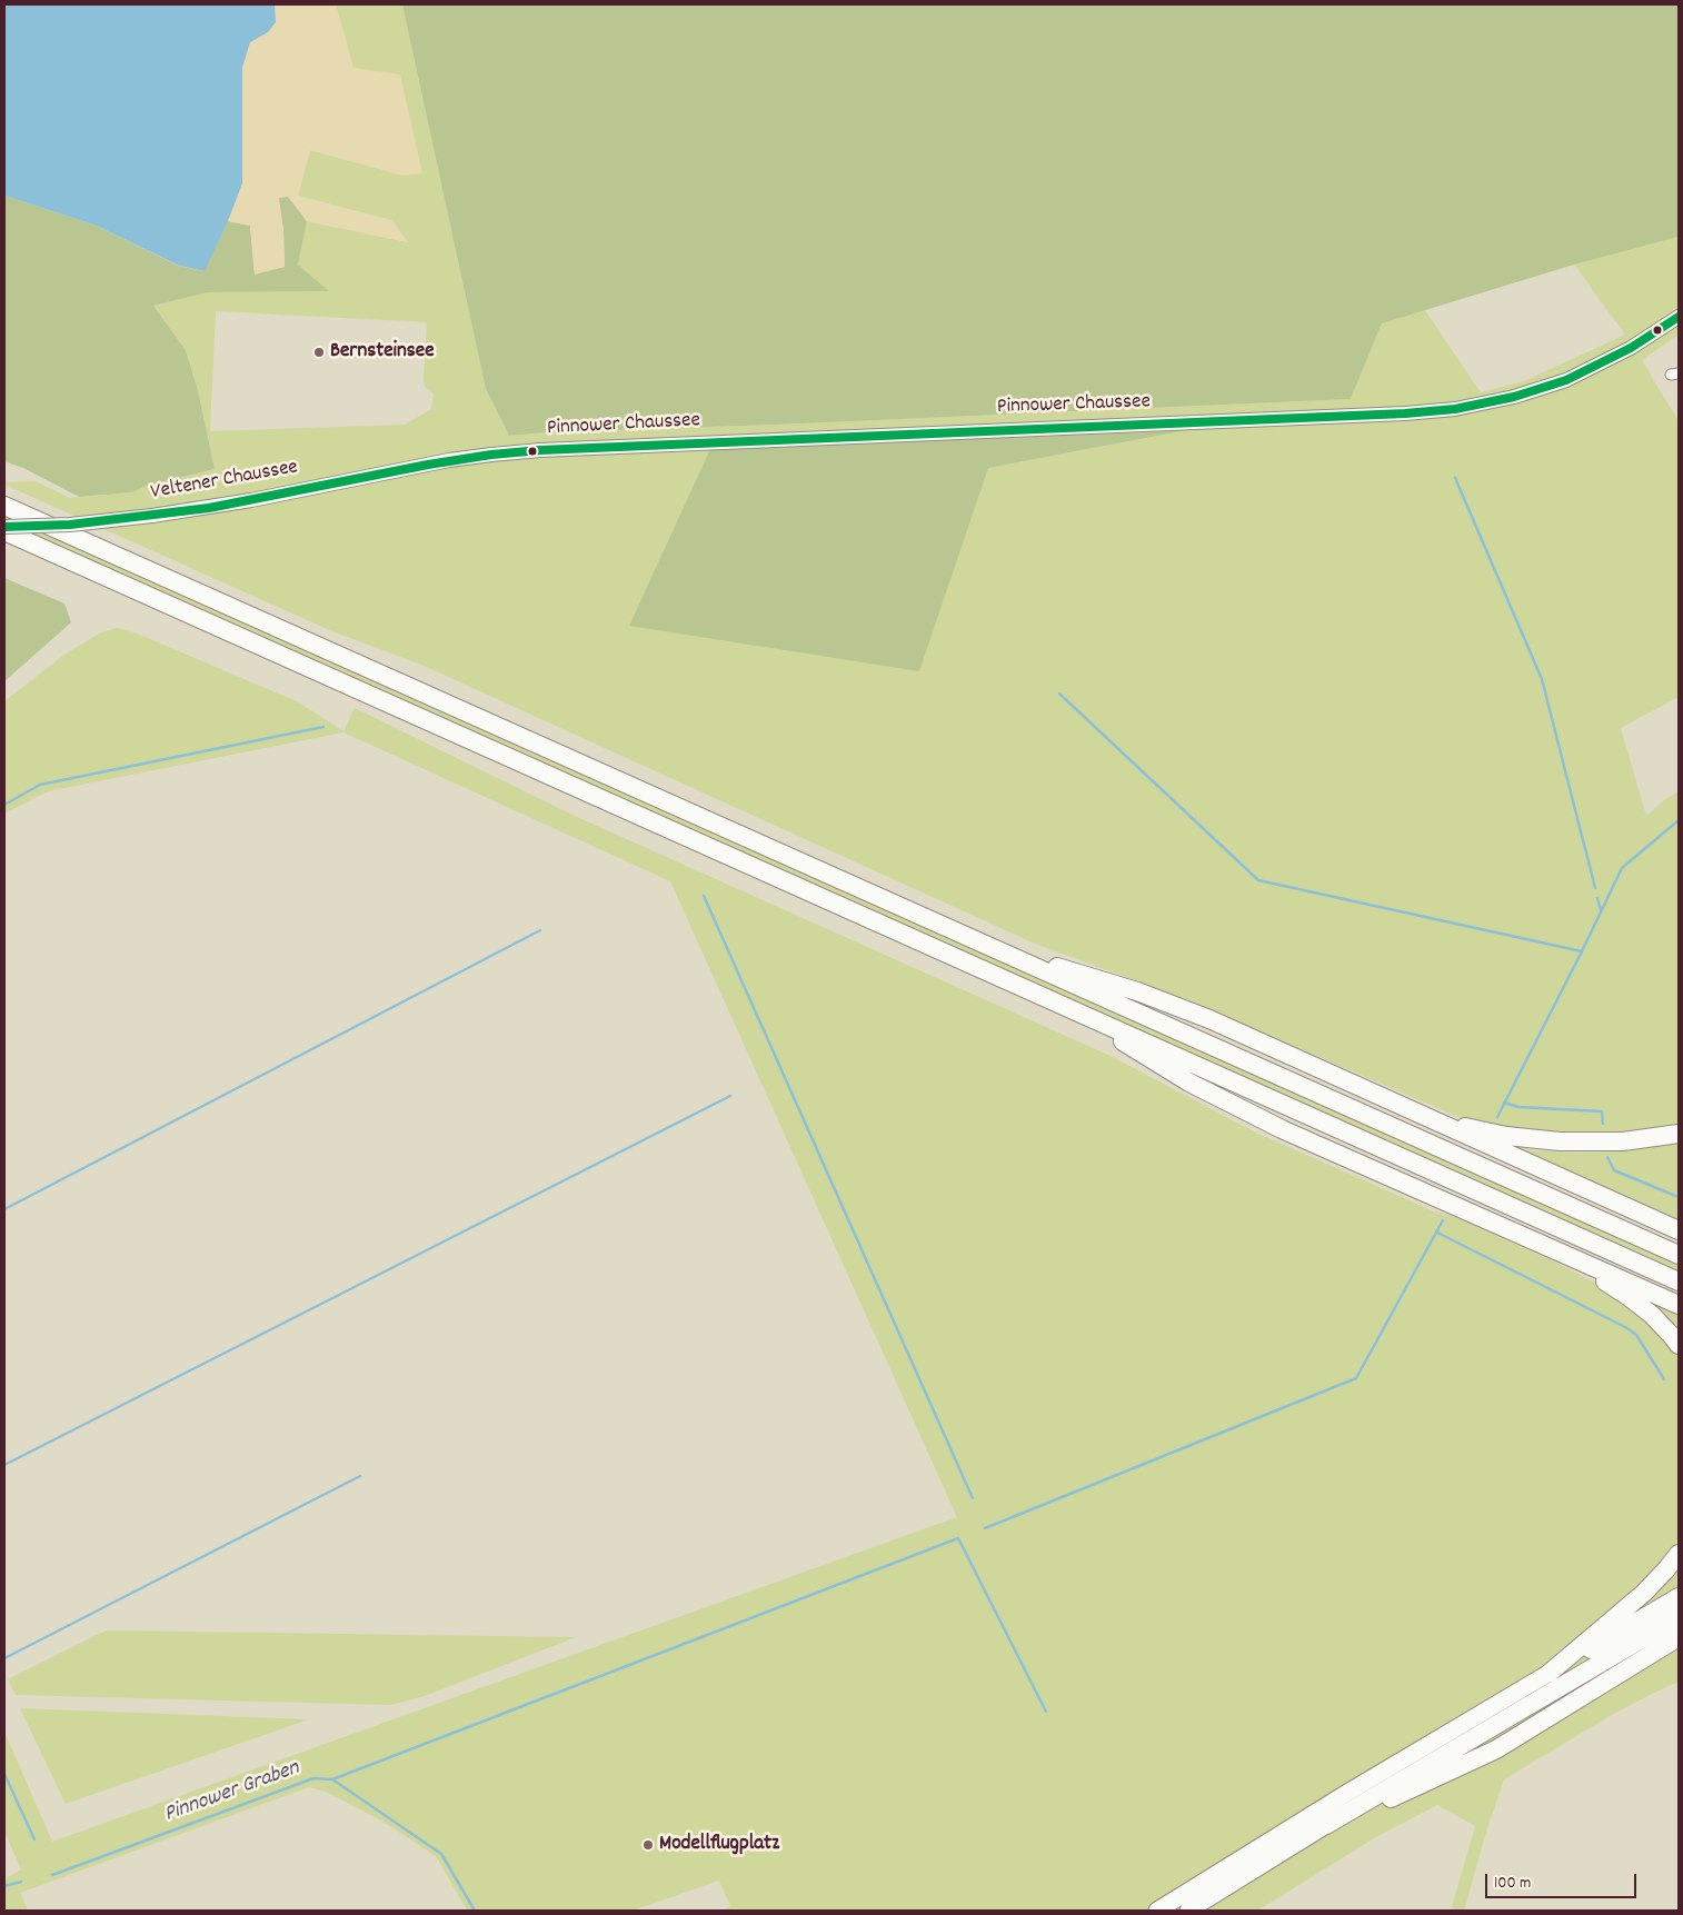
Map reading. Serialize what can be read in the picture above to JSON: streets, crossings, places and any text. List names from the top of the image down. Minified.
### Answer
{"streets":{"main road":["Pinnower Chaussee","Veltener Chaussee"]},"crossings":[["Pinnower Chaussee","Veltener Chaussee"]],"water":["Pinnower Graben"],"places":["Bernsteinsee","Modellflugplatz"],"scale_bar":"100 m"}
